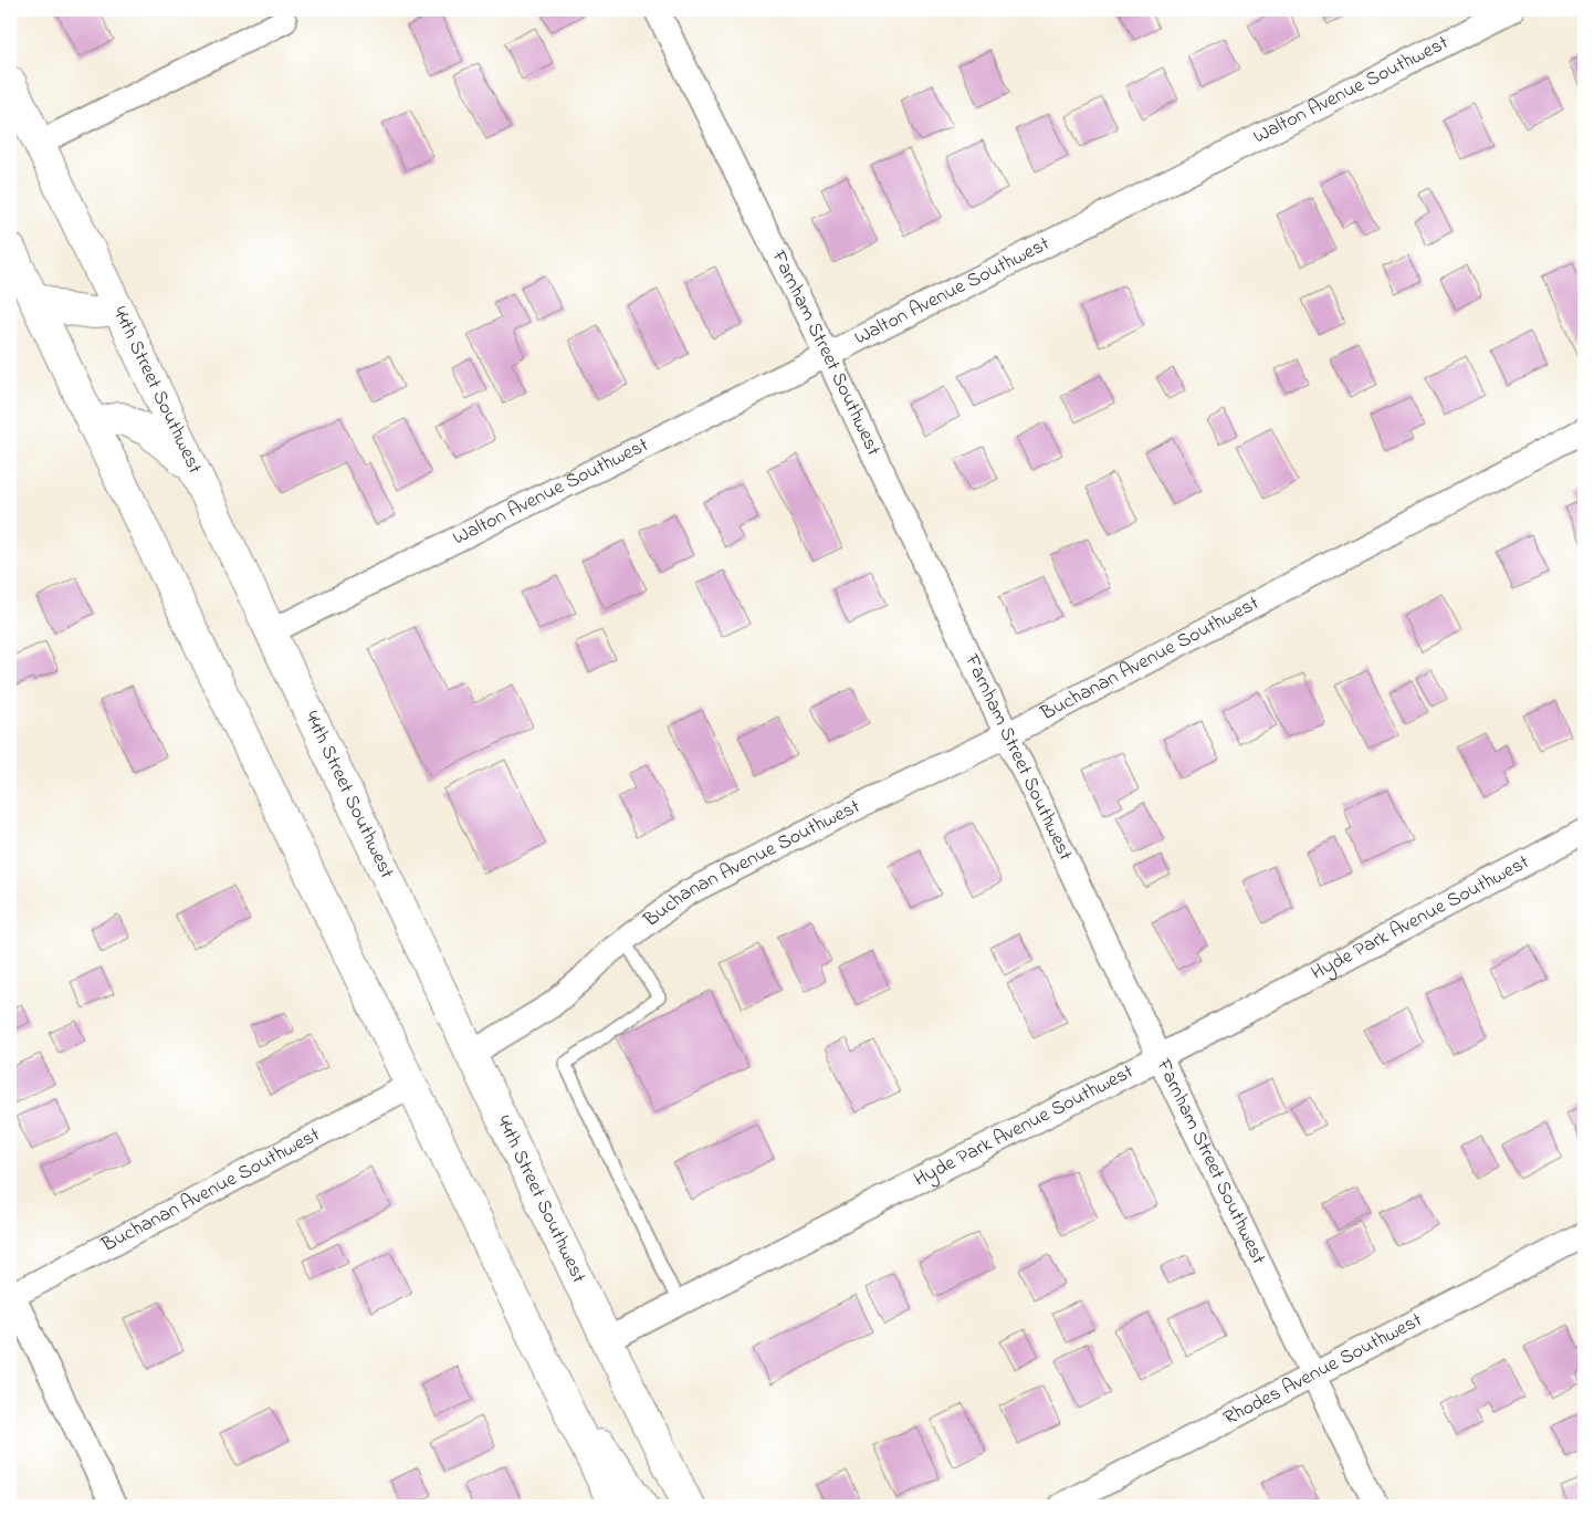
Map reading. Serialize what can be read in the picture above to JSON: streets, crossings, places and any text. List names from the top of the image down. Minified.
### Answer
{"streets":{"main road":["44th Street Southwest"],"street":["Walton Avenue Southwest","Farnham Street Southwest","Buchanan Avenue Southwest","Hyde Park Avenue Southwest","Rhodes Avenue Southwest"]},"crossings":[["Walton Avenue Southwest","Farnham Street Southwest"],["Walton Avenue Southwest","44th Street Southwest"],["Farnham Street Southwest","Buchanan Avenue Southwest"],["Farnham Street Southwest","Hyde Park Avenue Southwest"],["Farnham Street Southwest","Rhodes Avenue Southwest"],["44th Street Southwest","Buchanan Avenue Southwest"],["44th Street Southwest","Hyde Park Avenue Southwest"]]}
